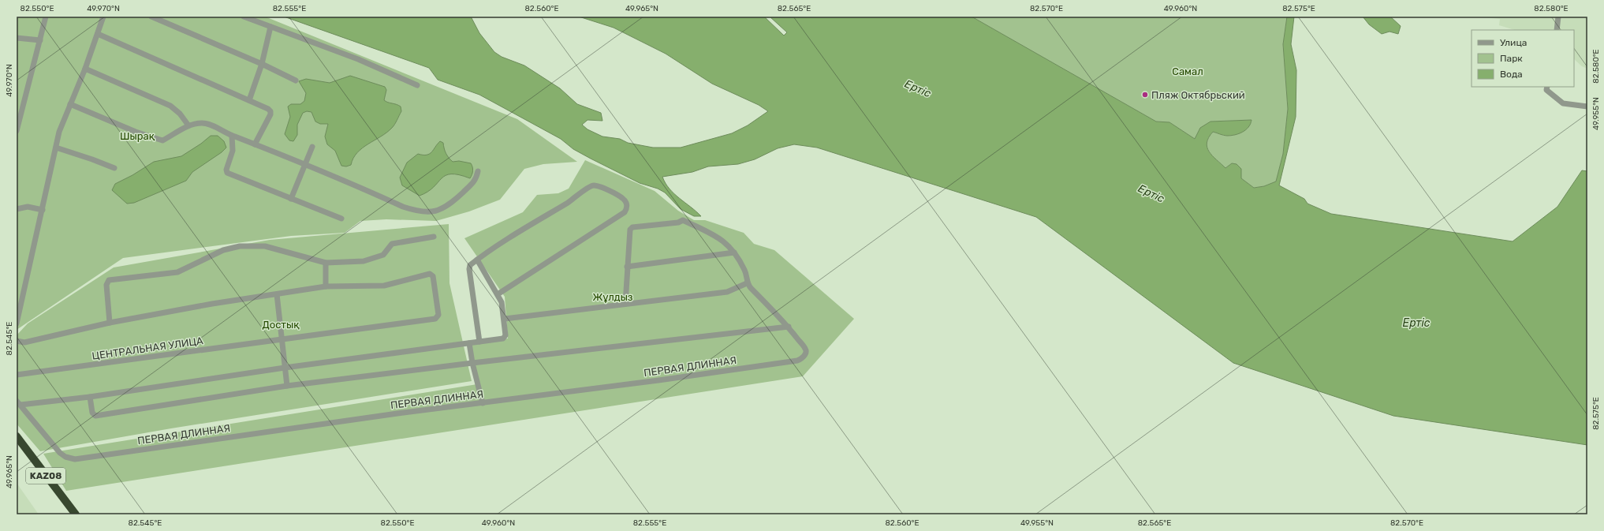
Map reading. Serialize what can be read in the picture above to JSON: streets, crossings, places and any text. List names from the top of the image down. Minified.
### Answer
{"streets":{"highway":["KAZ08"],"street":["ЦЕНТРАЛЬНАЯ УЛИЦА","ПЕРВАЯ ДЛИННАЯ"]},"water":["Ертіс"],"parks":["Самал","Шырақ","Жұлдыз","Достық"],"places":["Пляж Октябрьский"],"legend":["Улица","Парк","Вода"],"coordinates":["82.550°E","49.970°N","82.555°E","82.560°E","49.965°N","82.565°E","82.570°E","49.960°N","82.575°E","82.580°E","49.955°N","82.545°E"]}
